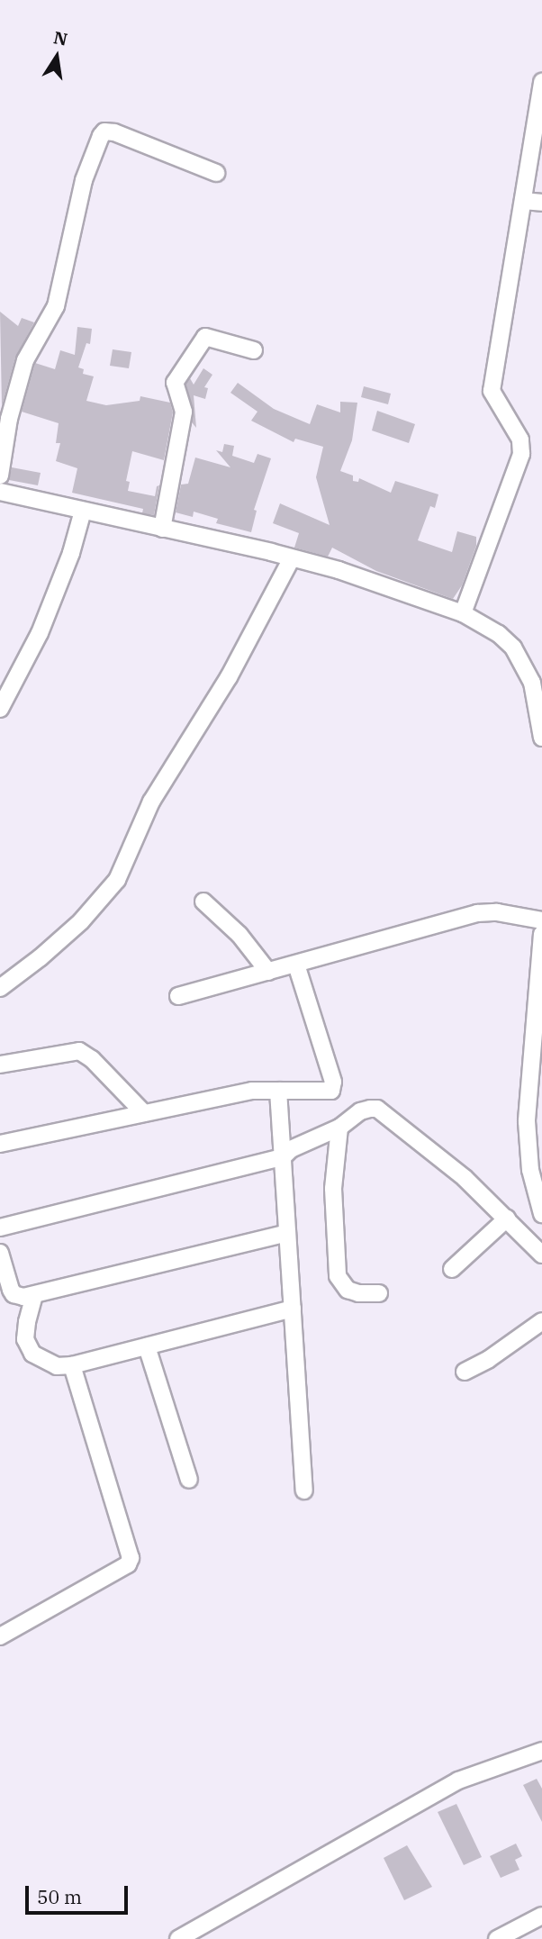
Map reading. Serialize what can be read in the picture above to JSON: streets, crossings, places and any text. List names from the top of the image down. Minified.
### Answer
{"scale_bar":"50 m","north":"top"}
